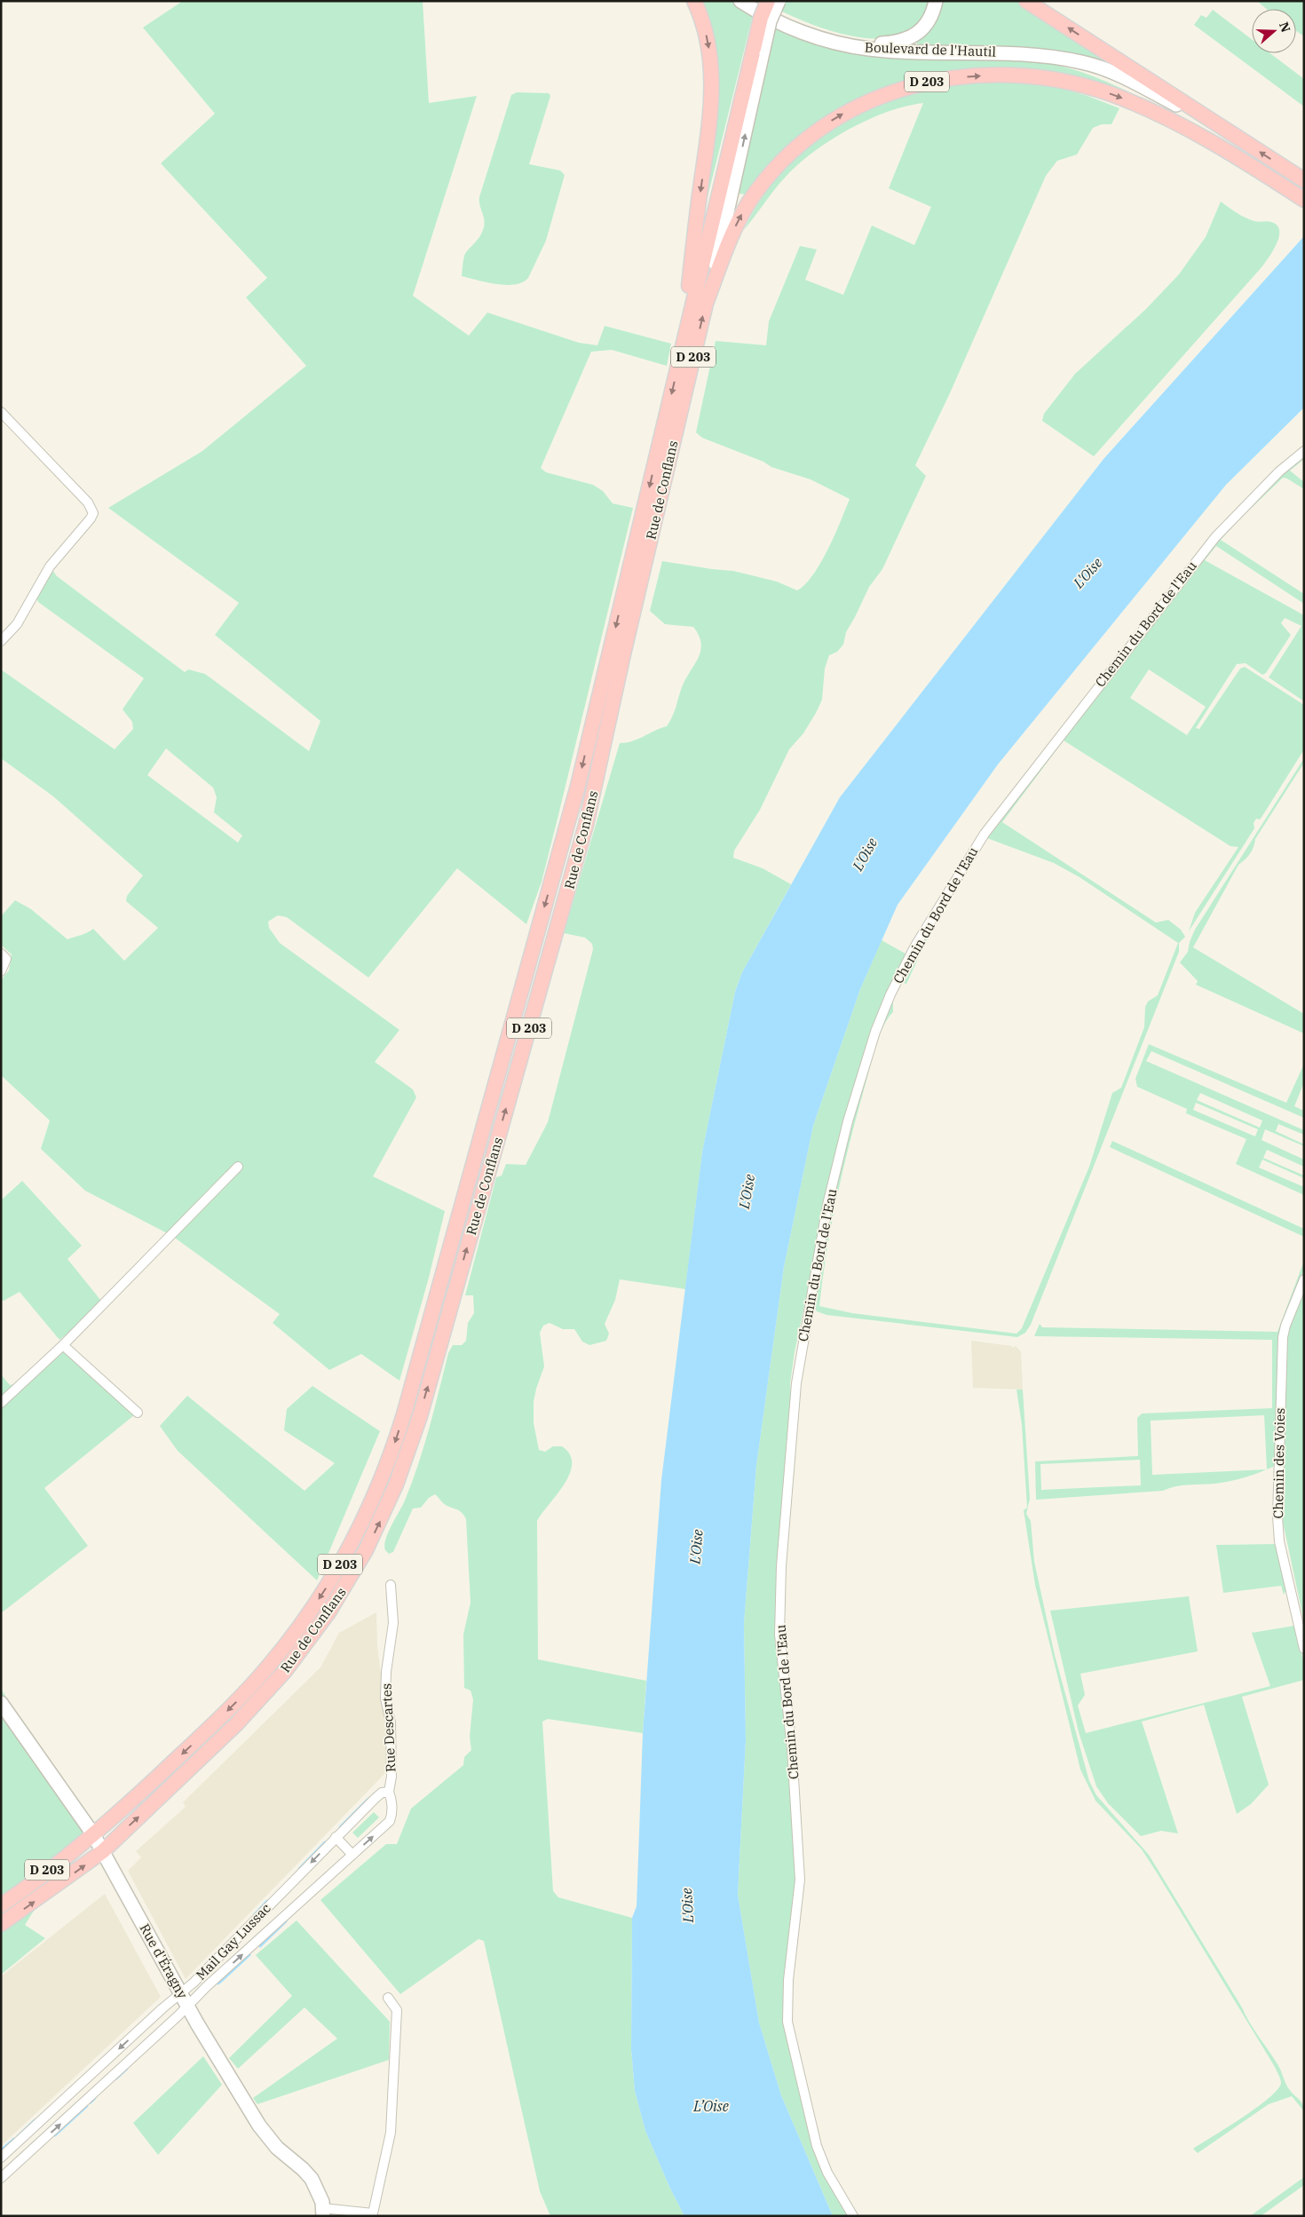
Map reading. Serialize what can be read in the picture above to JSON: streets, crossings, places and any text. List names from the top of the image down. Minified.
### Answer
{"streets":{"main road":["Boulevard de l'Hautil","D 203","Rue de Conflans","Rue d'Éragny"],"street":["Chemin du Bord de l'Eau","Chemin des Voies","Rue Descartes","Mail Gay Lussac"]},"crossings":[["Boulevard de l'Hautil","D 203"],["D 203","Rue de Conflans"],["Rue de Conflans","Rue d'Éragny"],["Rue Descartes","Mail Gay Lussac"],["Mail Gay Lussac","Rue d'Éragny"]],"water":["L'Oise","L’Oise"],"north":"right"}
